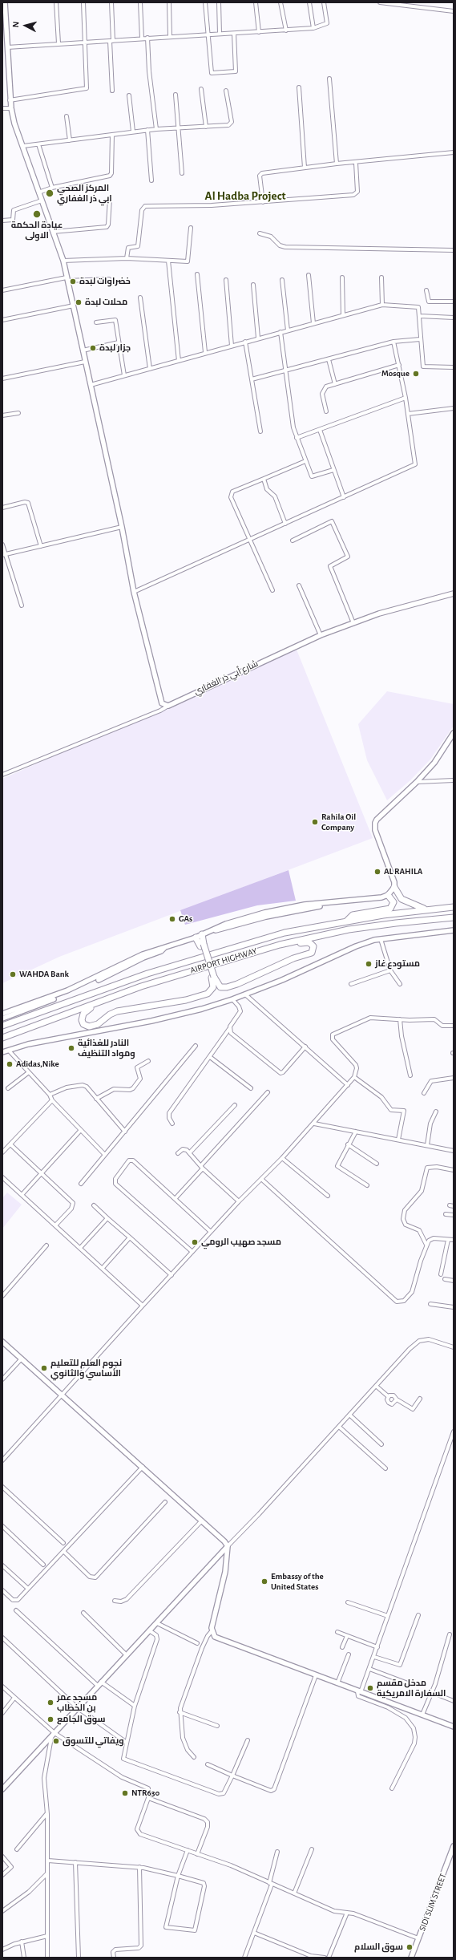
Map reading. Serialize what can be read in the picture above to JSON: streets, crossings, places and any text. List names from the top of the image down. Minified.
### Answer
{"streets":{"highway":["AIRPORT HIGHWAY"],"street":["شارع أبي ذر الغفاري","SIDI SLIM STREET"]},"districts":["Al Hadba Project"],"places":["المركز الصحي ابي ذر الغفاري","عيادة الحكمة الاولى","خضراوات لبدة","محلات لبدة","جزار لبدة","Mosque","Rahila Oil Company","AL RAHILA","GAs","مستودع غاز","WAHDA Bank","النادر للغذائية ومواد التنظيف","Adidas,Nike","مسجد صهيب الرومي","نجوم العلم للتعليم الأساسي والثانوي","Embassy of the United States","مدخل مقسم السفارة الامريكية","مسجد عمر بن الخطاب","سوق الجامع","ويفاتي للتسوق","NTR630","سوق السلام"],"north":"left"}
